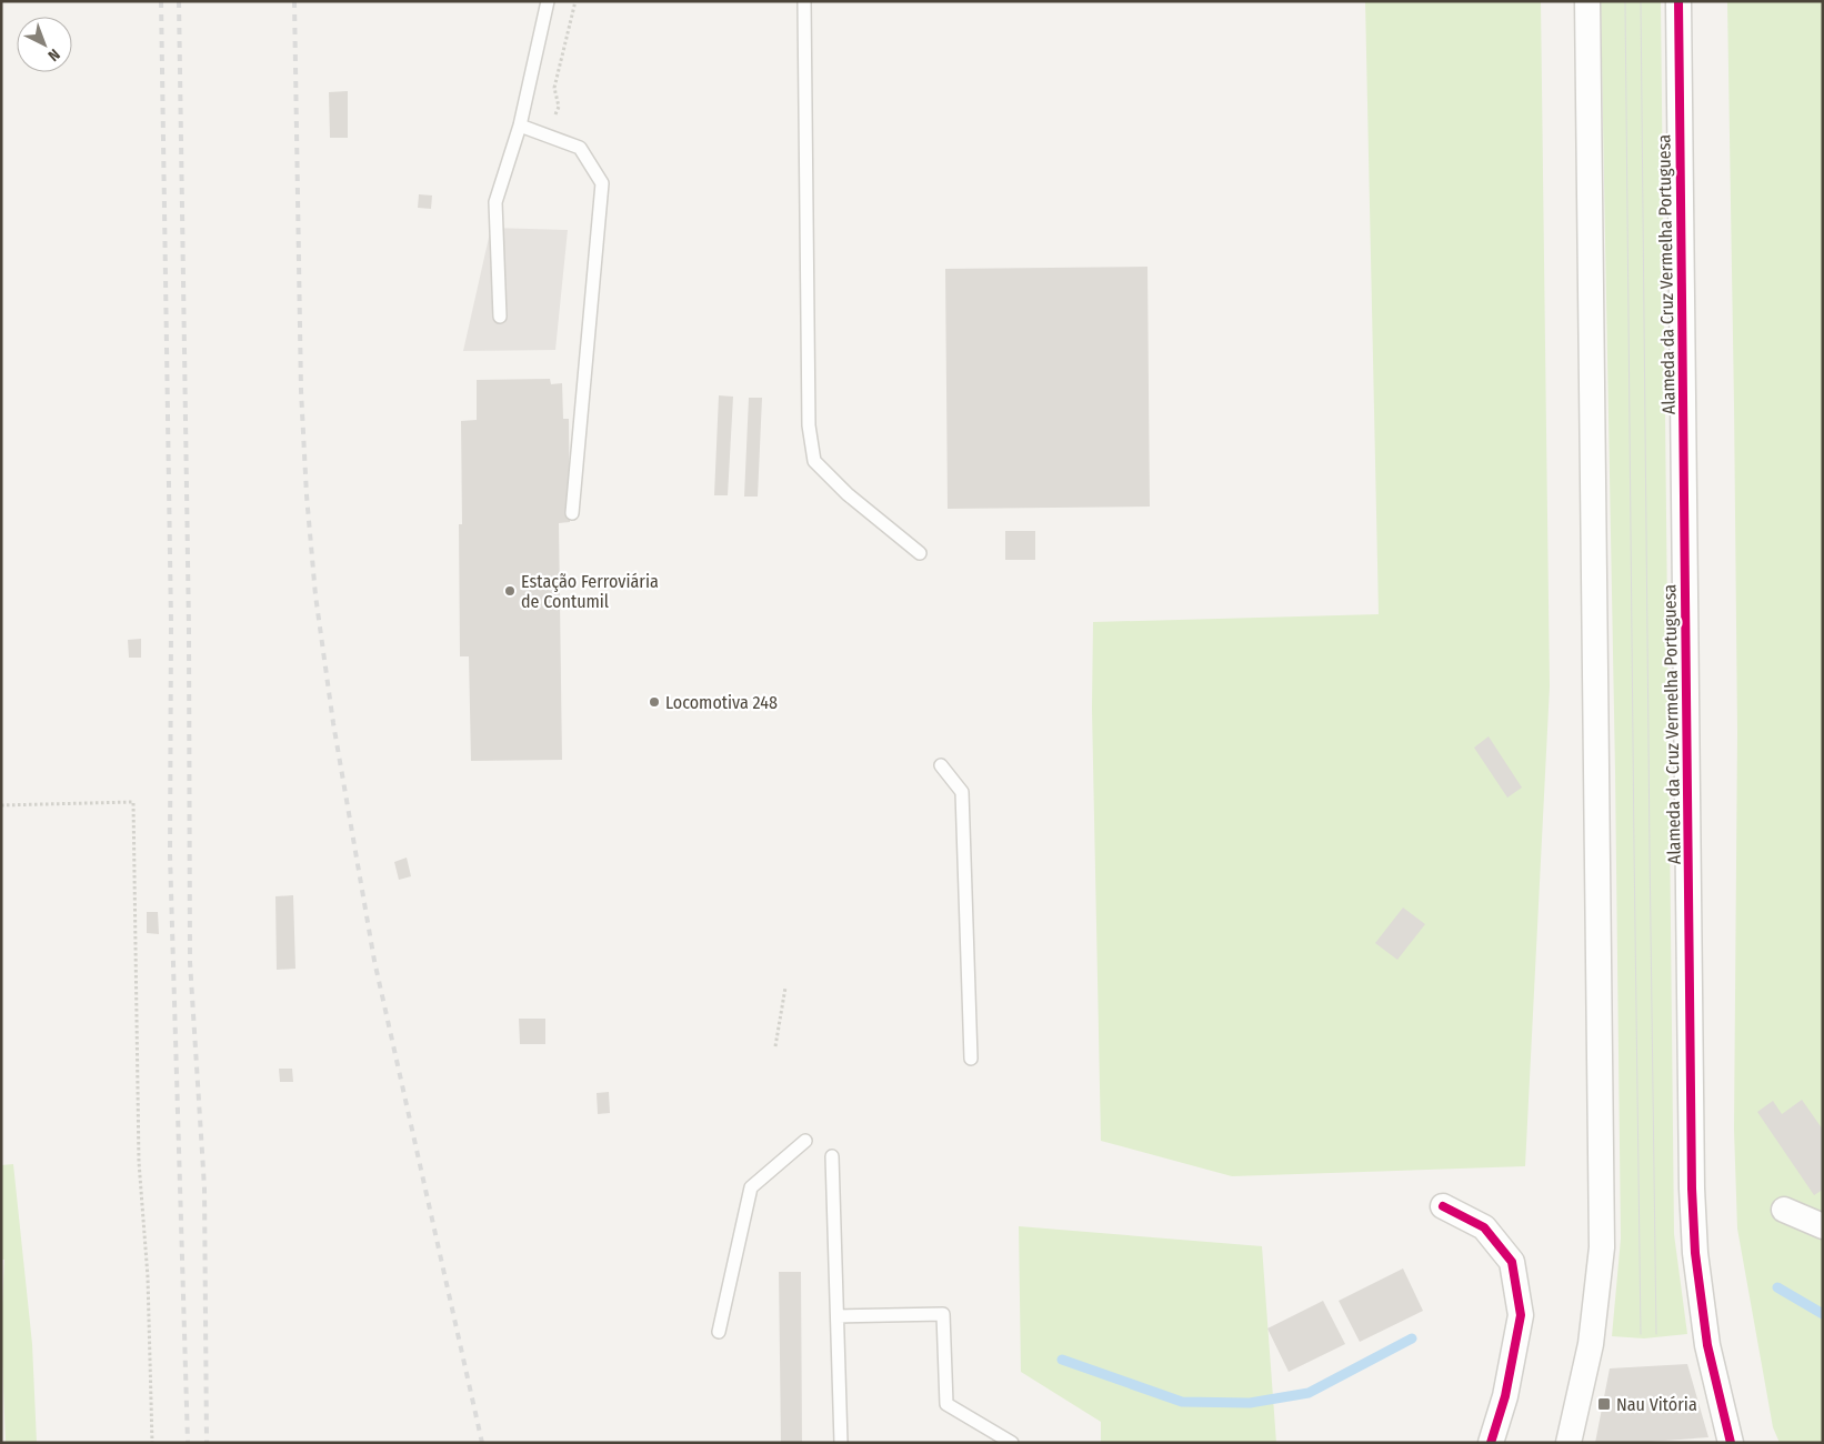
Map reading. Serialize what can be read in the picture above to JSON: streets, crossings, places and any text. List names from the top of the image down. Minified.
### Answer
{"streets":{"street":["Alameda da Cruz Vermelha Portuguesa"]},"places":{"other":["Estação Ferroviária de Contumil","Locomotiva 248"],"transit":["Nau Vitória"]},"north":"bottom right"}
